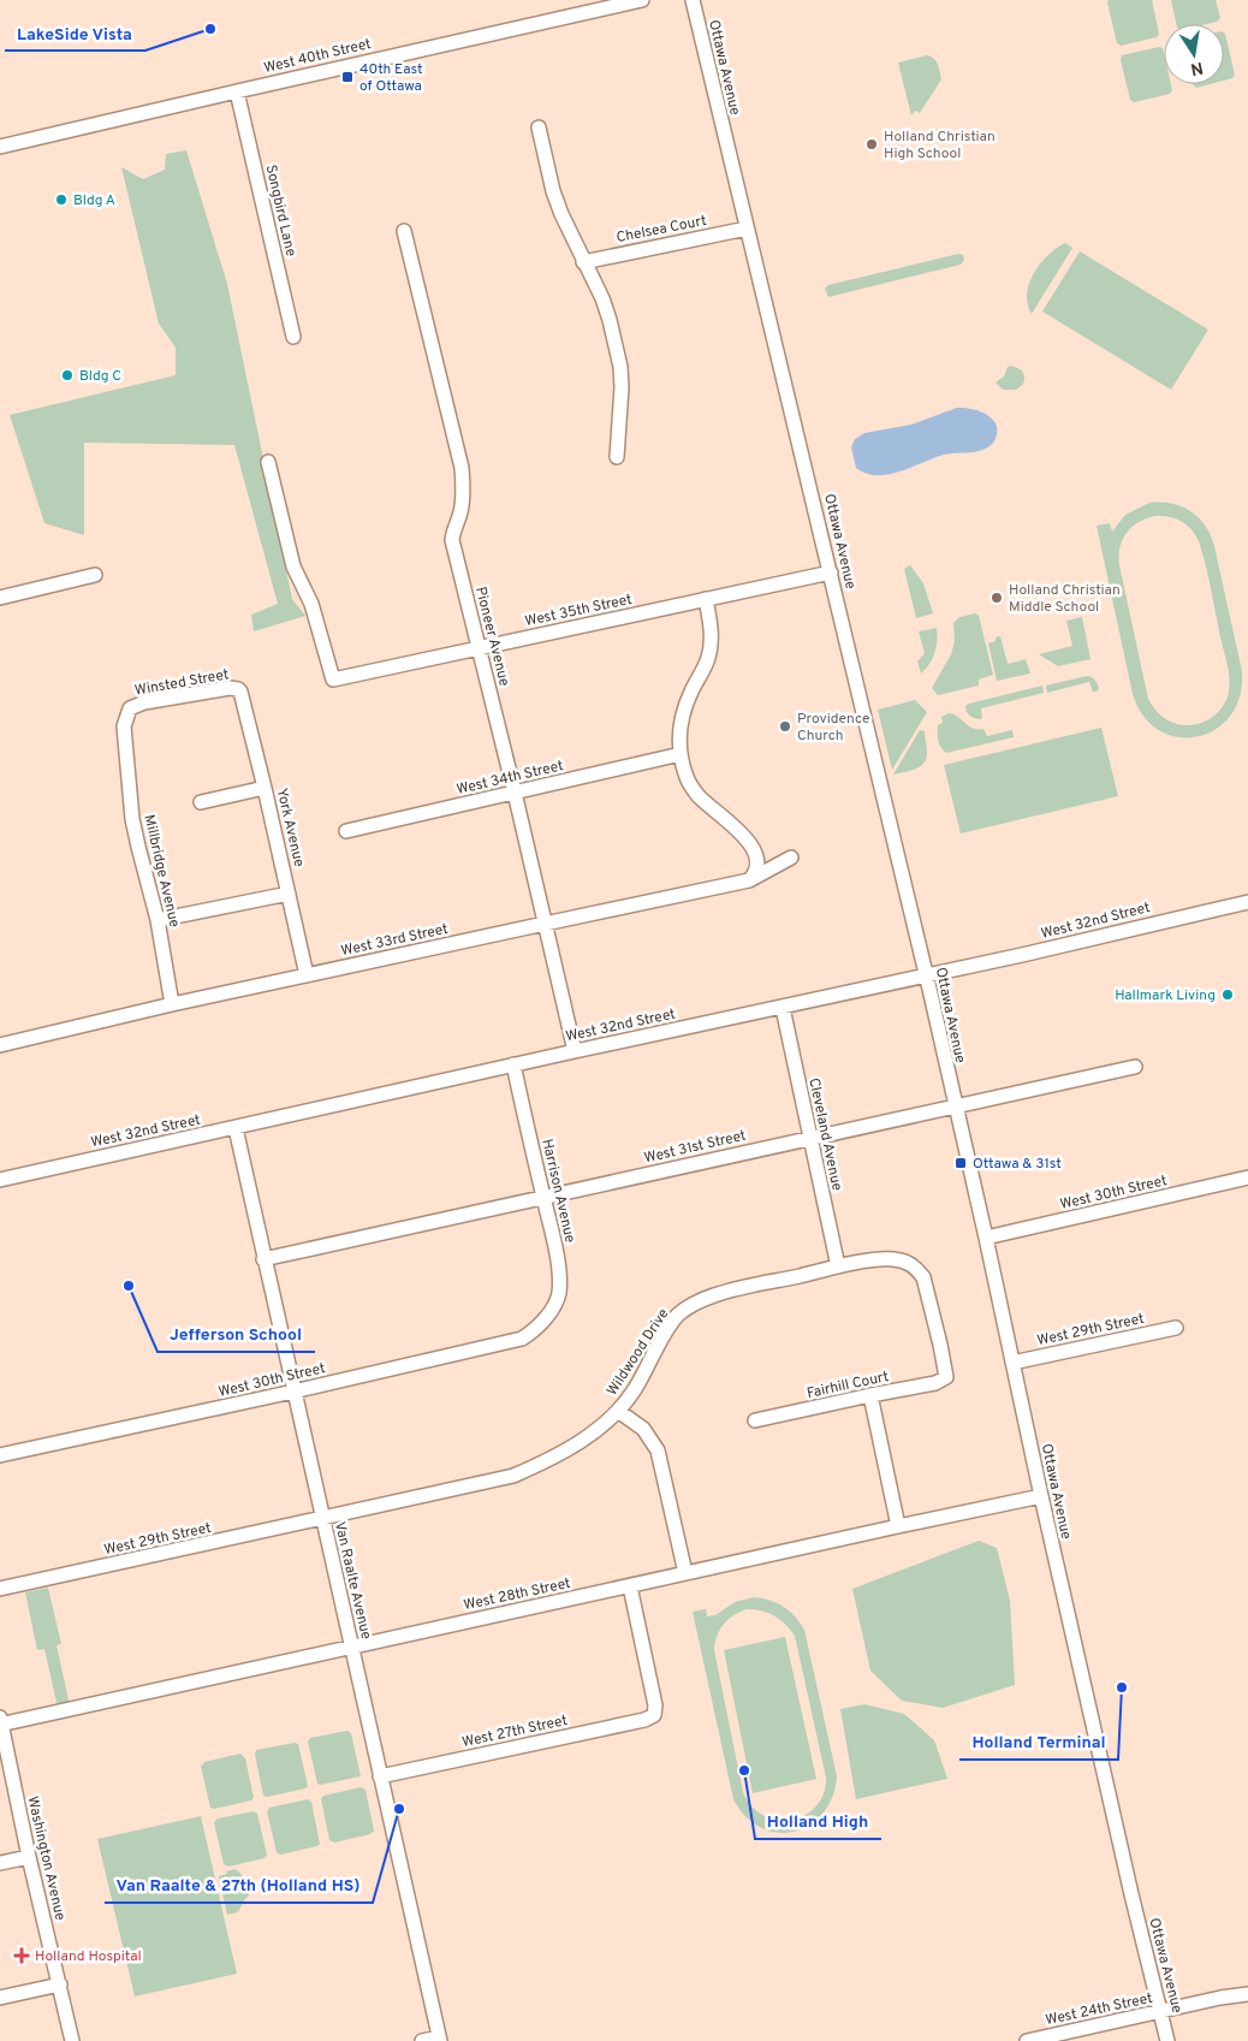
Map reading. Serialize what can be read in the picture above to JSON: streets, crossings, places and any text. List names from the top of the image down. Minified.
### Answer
{"streets":{"street":["West 40th Street","Ottawa Avenue","Songbird Lane","Chelsea Court","West 35th Street","Pioneer Avenue","Winsted Street","West 34th Street","York Avenue","Millbridge Avenue","West 32nd Street","West 33rd Street","Cleveland Avenue","West 31st Street","Harrison Avenue","West 30th Street","West 29th Street","Wildwood Drive","Fairhill Court","Van Raalte Avenue","West 28th Street","West 27th Street","Washington Avenue","West 24th Street"]},"crossings":[["West 40th Street","Songbird Lane"],["Ottawa Avenue","Chelsea Court"],["Ottawa Avenue","West 35th Street"],["Ottawa Avenue","West 32nd Street"],["Ottawa Avenue","West 31st Street"],["Ottawa Avenue","West 30th Street"],["Ottawa Avenue","West 29th Street"],["Ottawa Avenue","West 28th Street"],["Ottawa Avenue","West 24th Street"],["West 35th Street","Pioneer Avenue"],["Pioneer Avenue","West 34th Street"],["Pioneer Avenue","West 32nd Street"],["Pioneer Avenue","West 33rd Street"],["Winsted Street","York Avenue"],["Winsted Street","Millbridge Avenue"],["York Avenue","West 33rd Street"],["Millbridge Avenue","West 33rd Street"],["West 32nd Street","Cleveland Avenue"],["West 32nd Street","Harrison Avenue"],["West 32nd Street","Van Raalte Avenue"],["Cleveland Avenue","West 31st Street"],["Cleveland Avenue","Wildwood Drive"],["West 31st Street","Harrison Avenue"],["West 31st Street","Van Raalte Avenue"],["Harrison Avenue","West 30th Street"],["West 30th Street","Van Raalte Avenue"],["West 29th Street","Wildwood Drive"],["West 29th Street","Van Raalte Avenue"],["Wildwood Drive","Fairhill Court"],["Wildwood Drive","Van Raalte Avenue"],["Van Raalte Avenue","West 28th Street"],["Van Raalte Avenue","West 27th Street"],["West 28th Street","West 27th Street"],["West 28th Street","Washington Avenue"]],"places":{"other":["LakeSide Vista","Holland Christian High School","Bldg A","Bldg C","Holland Christian Middle School","Providence Church","Hallmark Living","Jefferson School","Holland Terminal","Holland High","Van Raalte & 27th (Holland HS)"],"transit":["40th East of Ottawa","Ottawa & 31st"],"health":["Holland Hospital"]},"north":"bottom"}
